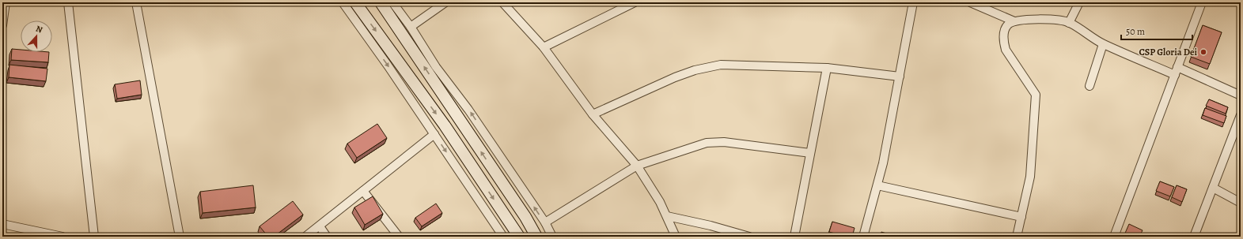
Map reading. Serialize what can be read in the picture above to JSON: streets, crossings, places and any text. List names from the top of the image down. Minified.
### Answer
{"places":["CSP Gloria Dei"],"scale_bar":"50 m","north":"top"}
